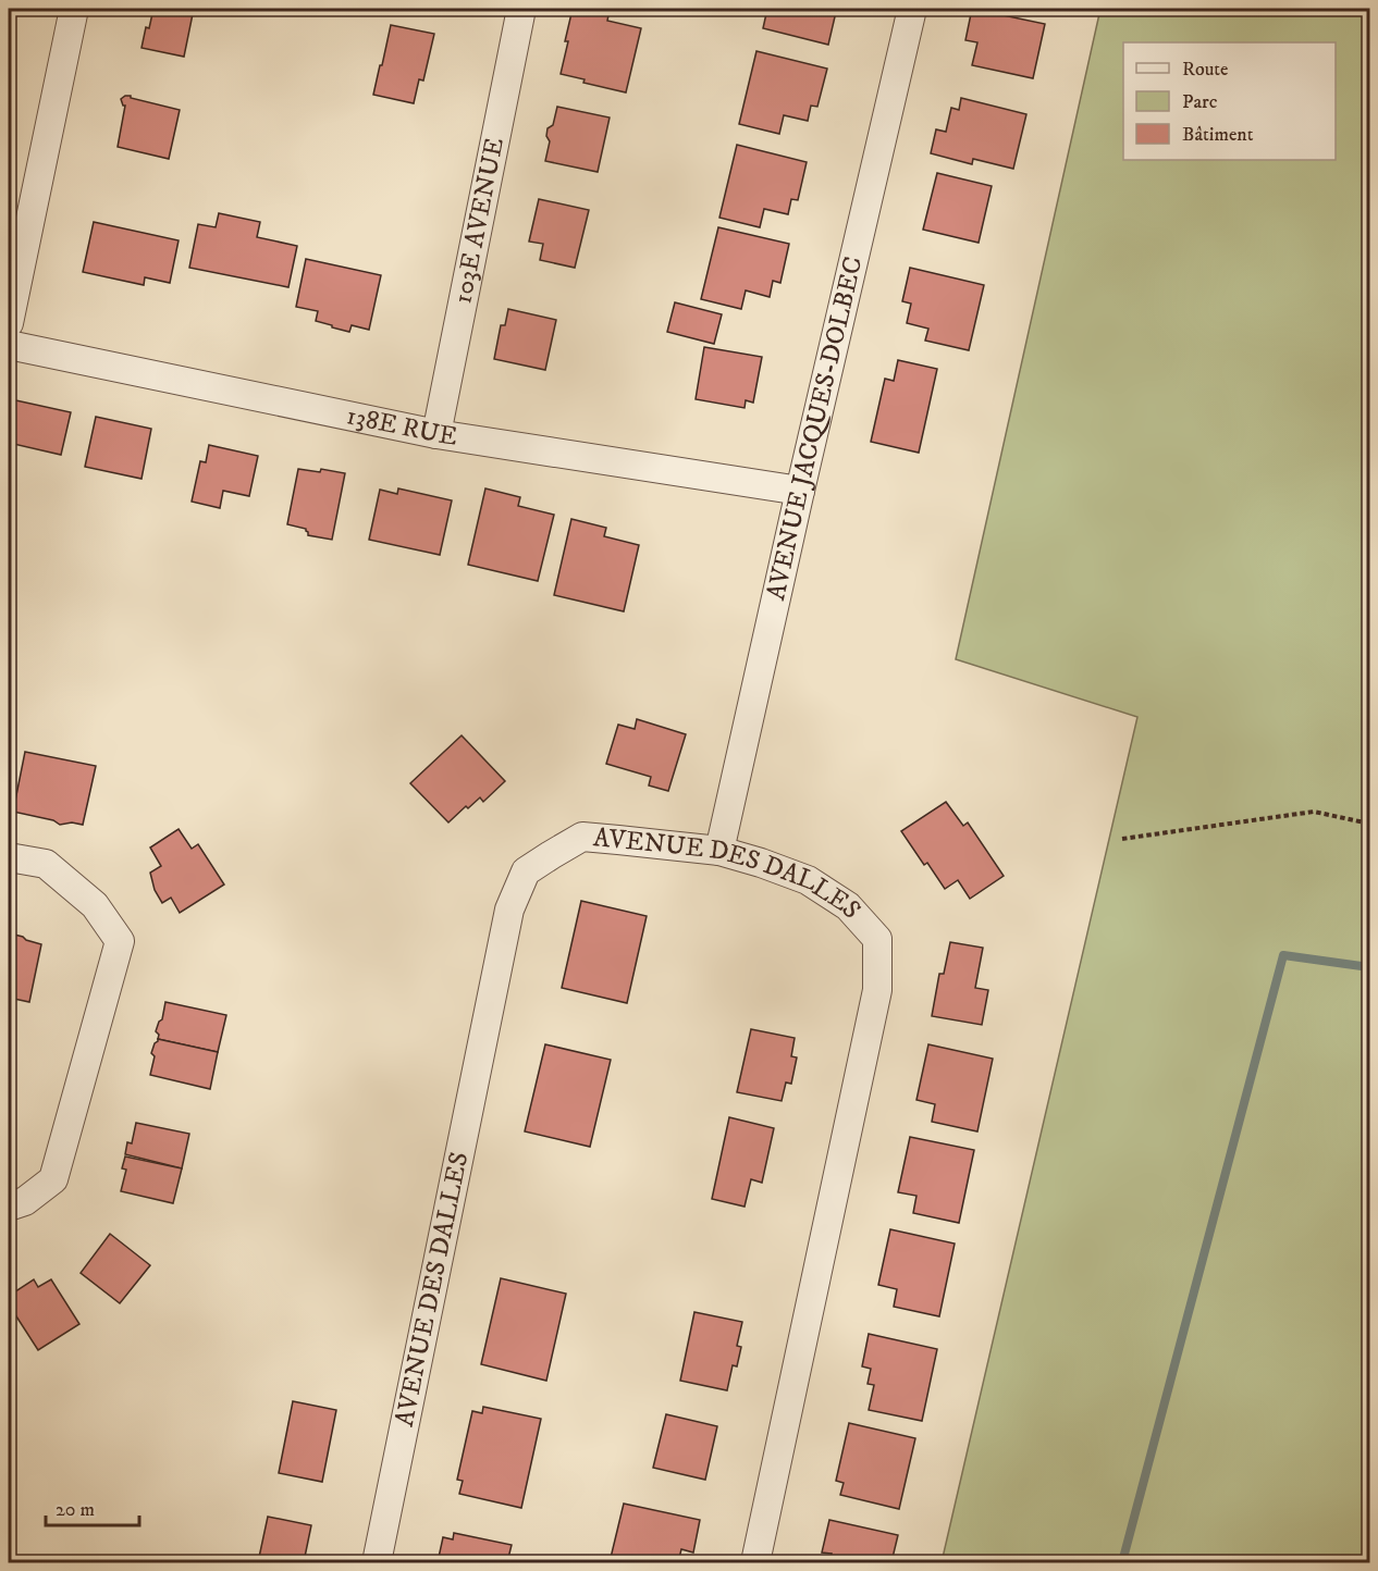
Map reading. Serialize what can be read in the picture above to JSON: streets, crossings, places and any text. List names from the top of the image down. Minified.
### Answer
{"streets":{"street":["103E AVENUE","138E RUE","AVENUE JACQUES-DOLBEC","AVENUE DES DALLES"]},"crossings":[["103E AVENUE","138E RUE"],["138E RUE","AVENUE JACQUES-DOLBEC"],["AVENUE JACQUES-DOLBEC","AVENUE DES DALLES"]],"legend":["Route","Parc","Bâtiment"],"scale_bar":"20 m"}
